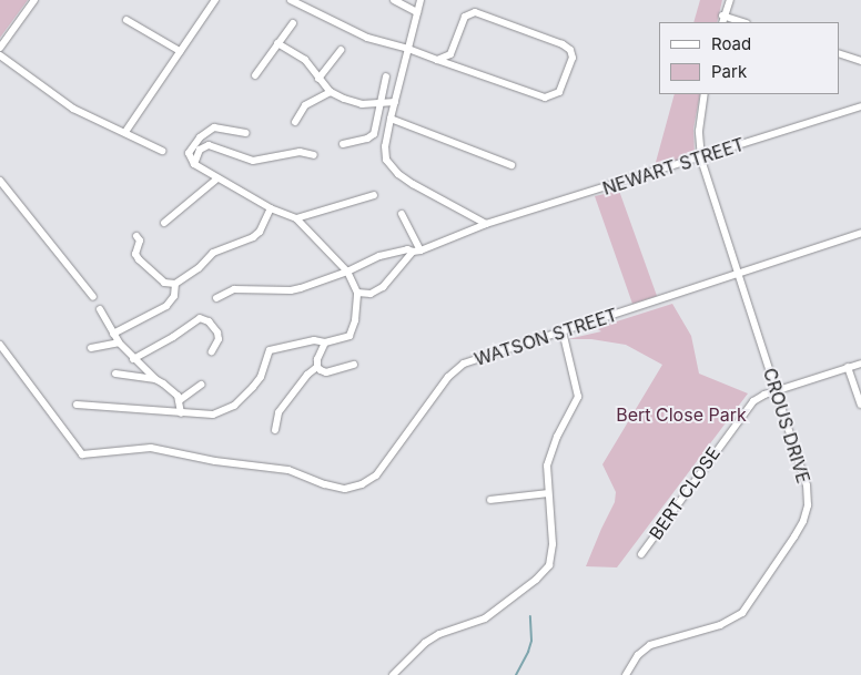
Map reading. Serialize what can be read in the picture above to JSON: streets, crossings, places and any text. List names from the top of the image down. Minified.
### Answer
{"streets":{"street":["NEWART STREET","WATSON STREET","CROUS DRIVE","BERT CLOSE"]},"crossings":[["NEWART STREET","CROUS DRIVE"],["WATSON STREET","CROUS DRIVE"],["CROUS DRIVE","BERT CLOSE"]],"parks":["Bert Close Park"],"legend":["Road","Park"]}
